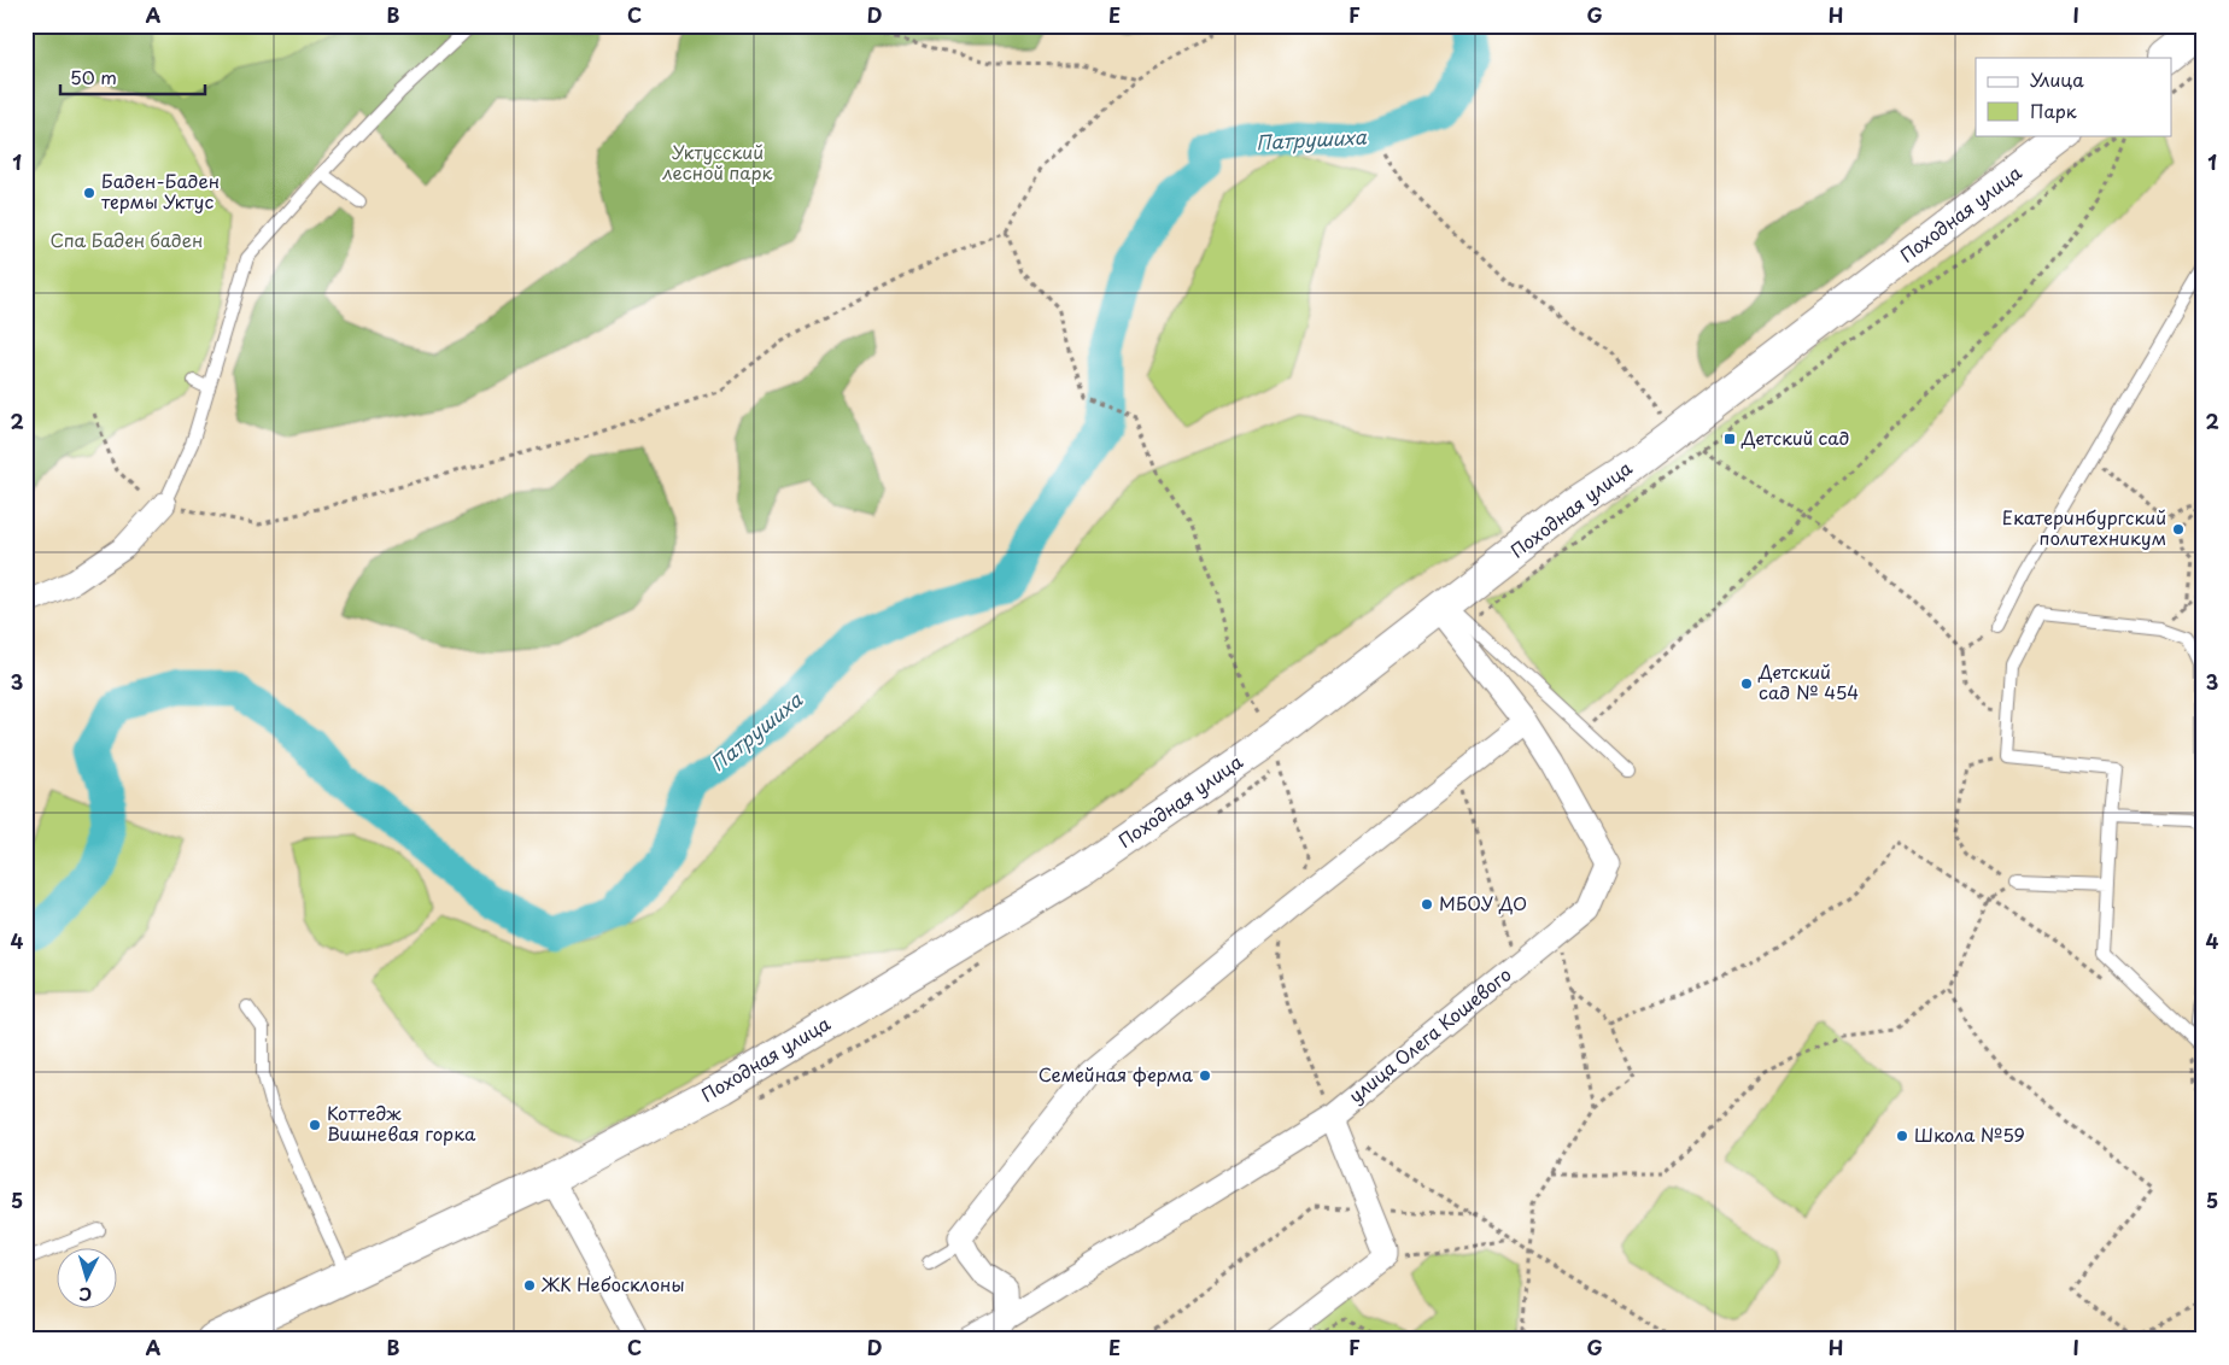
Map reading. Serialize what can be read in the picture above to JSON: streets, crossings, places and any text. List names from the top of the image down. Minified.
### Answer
{"streets":{"main road":["Походная улица"],"street":["улица Олега Кошевого"]},"crossings":[["Походная улица","улица Олега Кошевого"]],"water":["Патрушиха"],"parks":["Уктусский лесной парк","Спа Баден баден"],"places":{"other":["Баден-Баден термы Уктус","Екатеринбургский политехникум","Детский сад № 454","МБОУ ДО","Семейная ферма","Коттедж Вишневая горка","Школа №59","ЖК Небосклоны"],"transit":["Детский сад"]},"legend":["Улица","Парк"],"scale_bar":"50 m","north":"bottom","grid":{"columns":["A","B","C","D","E","F","G","H","I"],"rows":["1","2","3","4","5"]}}
